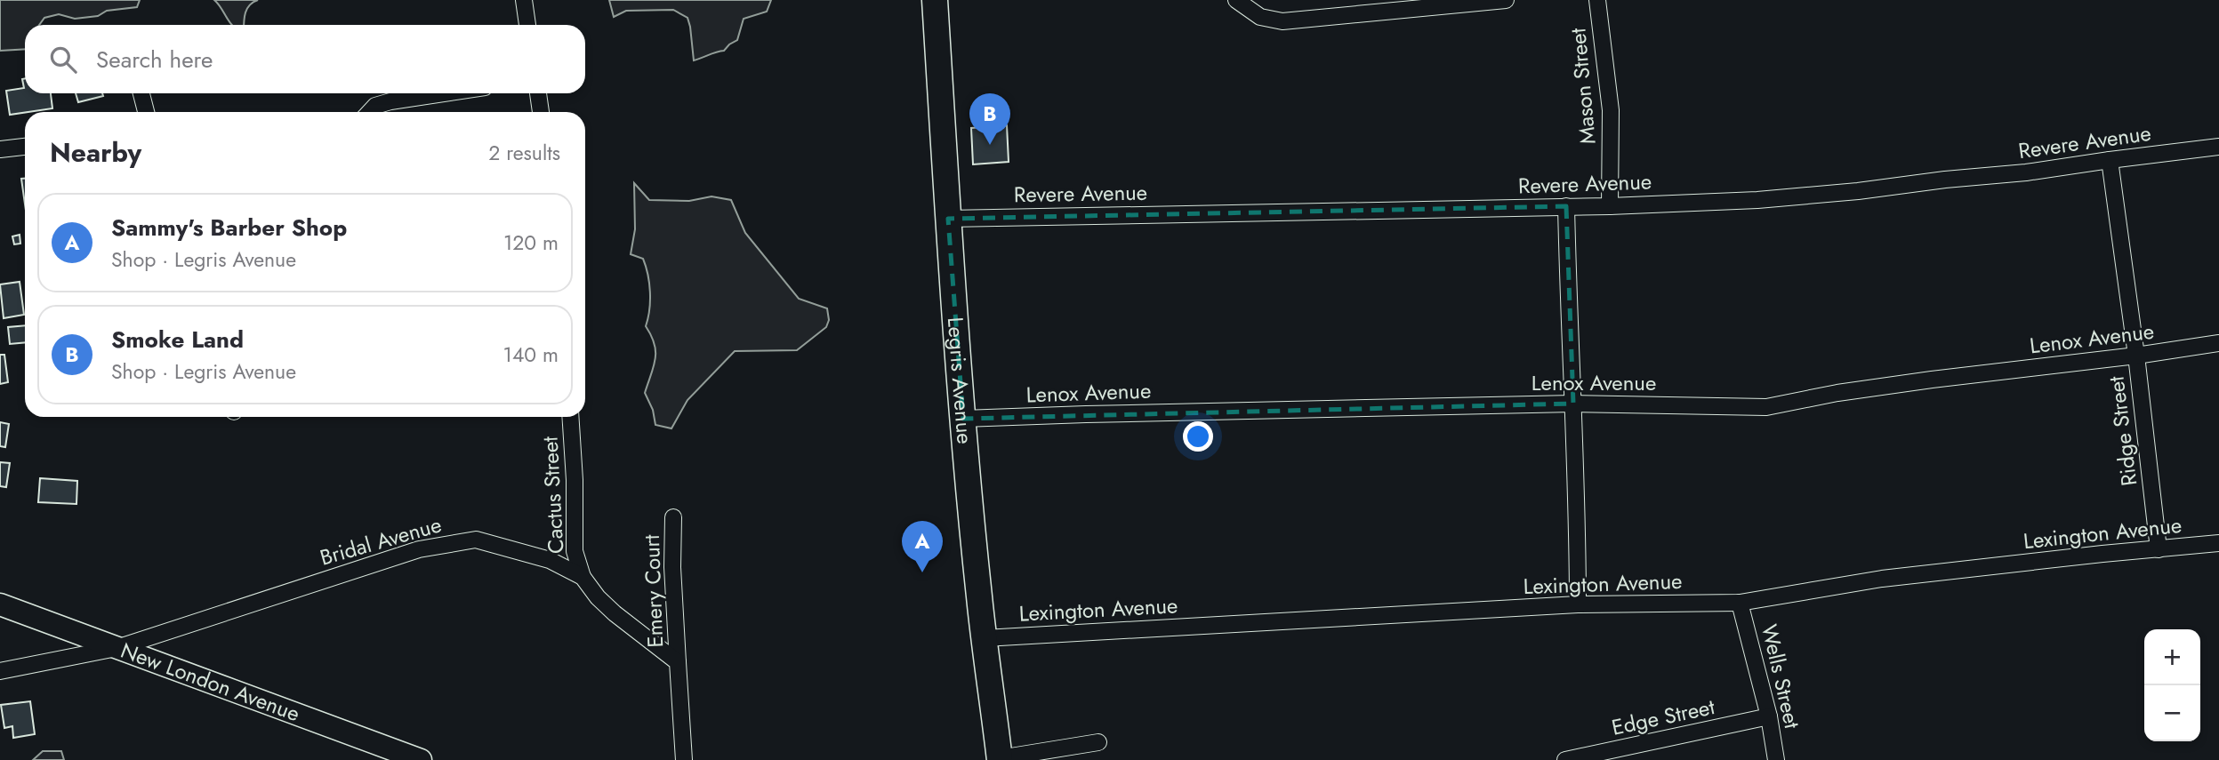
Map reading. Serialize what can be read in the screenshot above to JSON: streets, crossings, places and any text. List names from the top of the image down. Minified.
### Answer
{"streets":{"main road":["Legris Avenue","New London Avenue"],"street":["Mason Street","Revere Avenue","Lenox Avenue","Ridge Street","Cactus Street","Lexington Avenue","Bridal Avenue","Emery Court","Wells Street","Edge Street"]},"crossings":[["Mason Street","Revere Avenue"],["Revere Avenue","Legris Avenue"],["Revere Avenue","Ridge Street"],["Lenox Avenue","Legris Avenue"],["Lenox Avenue","Ridge Street"],["Legris Avenue","Lexington Avenue"],["Ridge Street","Lexington Avenue"],["Cactus Street","Bridal Avenue"],["Lexington Avenue","Wells Street"],["Bridal Avenue","Emery Court"],["Bridal Avenue","New London Avenue"],["Wells Street","Edge Street"]],"page":{"search":"Search here","pins":["B","A"],"heading":["Nearby","2 results"],"list":[{"mark":"A","name":"Sammy's Barber Shop","note":"Shop · Legris Avenue","value":"120 m"},{"mark":"B","name":"Smoke Land","note":"Shop · Legris Avenue","value":"140 m"}],"map_buttons":["+","−"]}}
